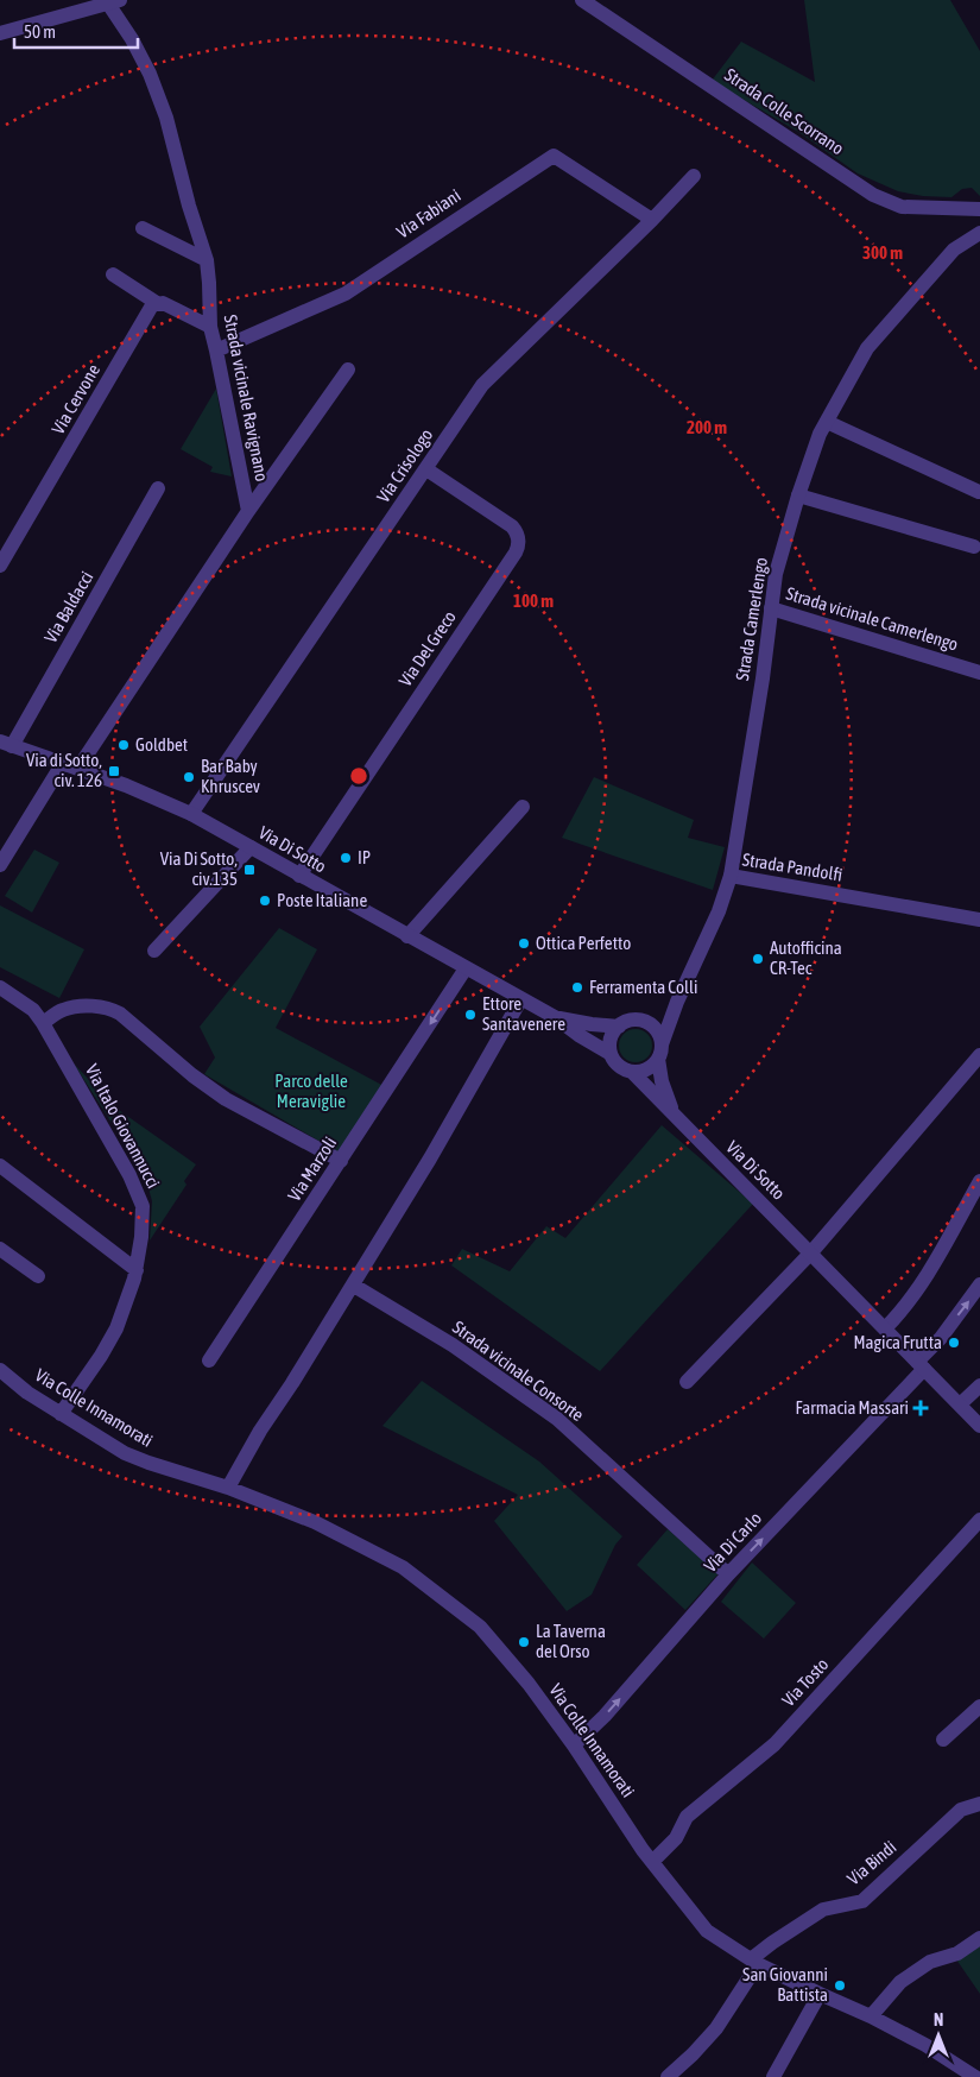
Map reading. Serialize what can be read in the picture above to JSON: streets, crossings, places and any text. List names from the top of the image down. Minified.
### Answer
{"streets":{"street":["Strada Colle Scorrano","Via Fabiani","Strada vicinale Ravignano","Via Cervone","Via Crisologo","Via Baldacci","Strada Camerlengo","Strada vicinale Camerlengo","Via Del Greco","Via Di Sotto","Strada Pandolfi","Via Italo Giovannucci","Via Marzoli","Strada vicinale Consorte","Via Colle Innamorati","Via Di Carlo","Via Tosto","Via Bindi"]},"crossings":[["Via Fabiani","Strada vicinale Ravignano"],["Via Fabiani","Via Crisologo"],["Via Crisologo","Via Del Greco"],["Via Crisologo","Via Di Sotto"],["Via Baldacci","Via Di Sotto"],["Strada Camerlengo","Strada vicinale Camerlengo"],["Strada Camerlengo","Strada Pandolfi"],["Via Del Greco","Via Di Sotto"],["Via Di Sotto","Strada Pandolfi"],["Via Di Sotto","Via Marzoli"],["Via Di Sotto","Via Di Carlo"],["Via Italo Giovannucci","Via Colle Innamorati"],["Strada vicinale Consorte","Via Di Carlo"],["Via Colle Innamorati","Via Di Carlo"],["Via Colle Innamorati","Via Tosto"],["Via Colle Innamorati","Via Bindi"]],"one_way":["Via Di Carlo"],"parks":["Parco delle Meraviglie"],"places":{"other":["Goldbet","Bar Baby Khruscev","IP","Poste Italiane","Ottica Perfetto","Autofficina CR-Tec","Ferramenta Colli","Ettore Santavenere","Magica Frutta","La Taverna del Orso","San Giovanni Battista"],"transit":["Via di Sotto, civ. 126","Via Di Sotto, civ.135"],"health":["Farmacia Massari"]},"scale_bar":"50 m","north":"top","rings":["300 m","200 m","100 m"]}
